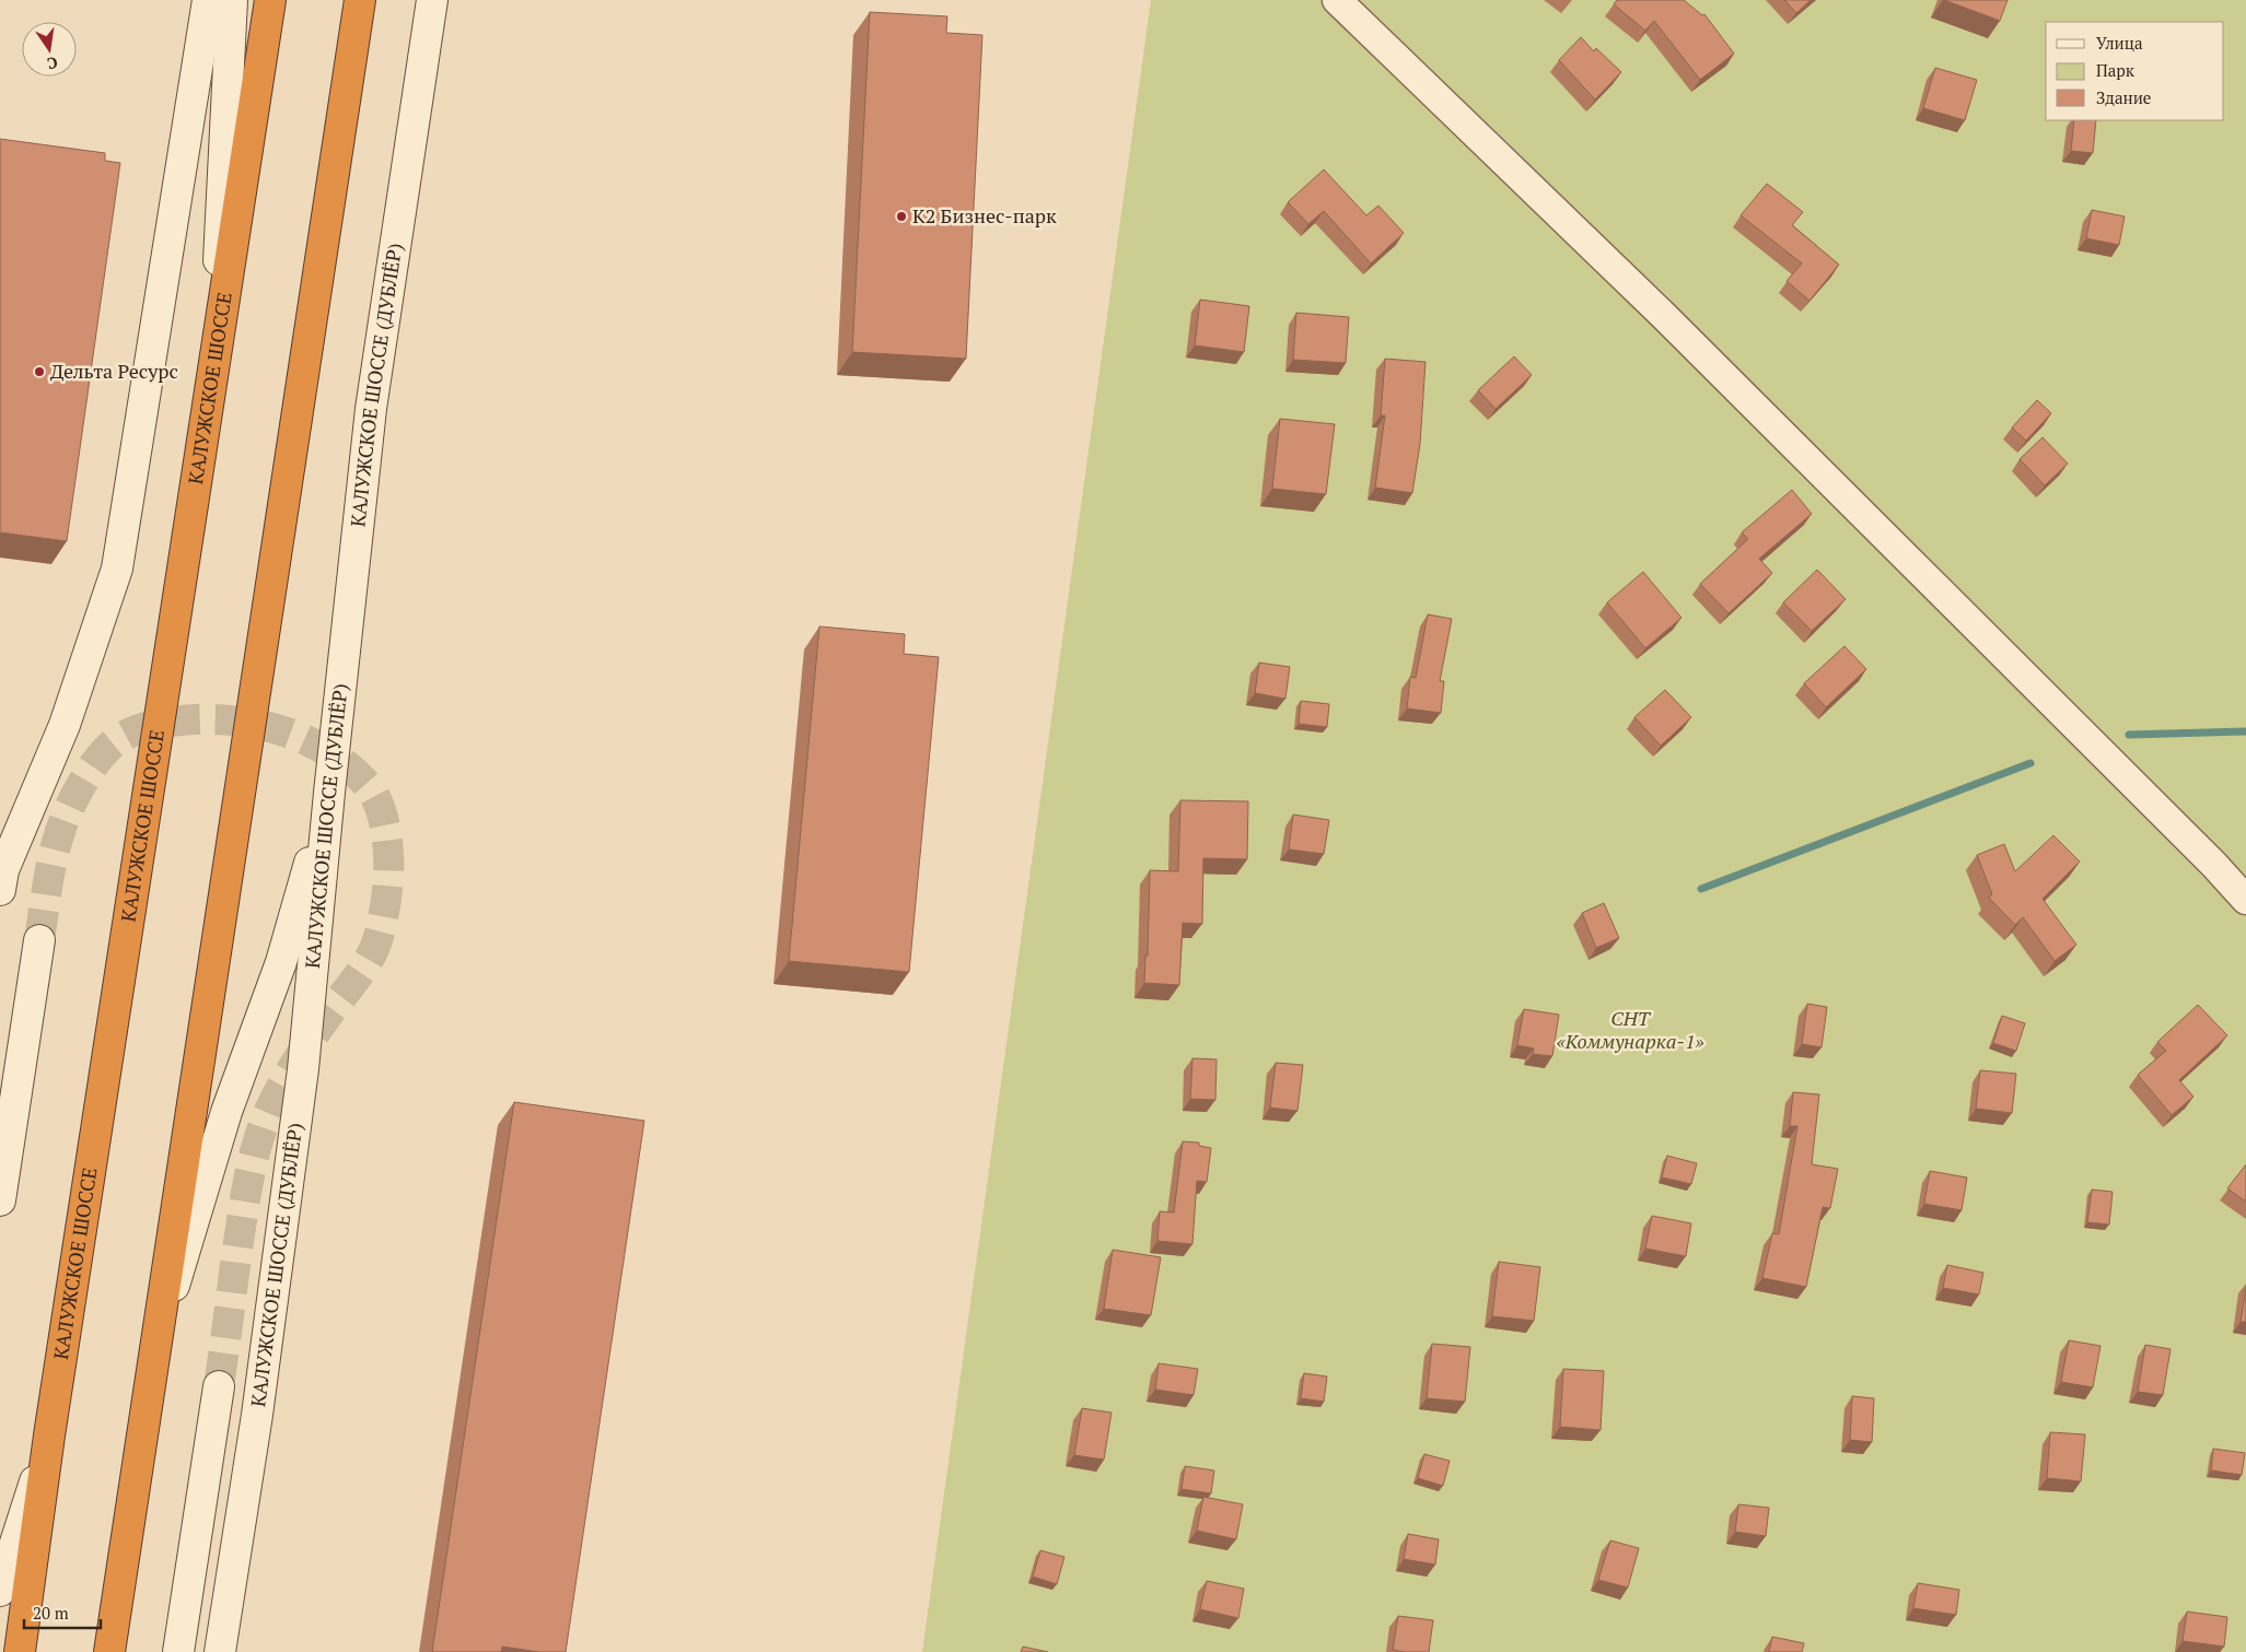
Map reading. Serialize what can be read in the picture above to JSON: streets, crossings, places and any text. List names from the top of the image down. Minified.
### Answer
{"streets":{"highway":["КАЛУЖСКОЕ ШОССЕ"],"main road":["КАЛУЖСКОЕ ШОССЕ (ДУБЛЁР)"]},"parks":["СНТ «Коммунарка-1»"],"places":["К2 Бизнес-парк","Дельта Ресурс"],"legend":["Улица","Парк","Здание"],"scale_bar":"20 m","north":"bottom"}
